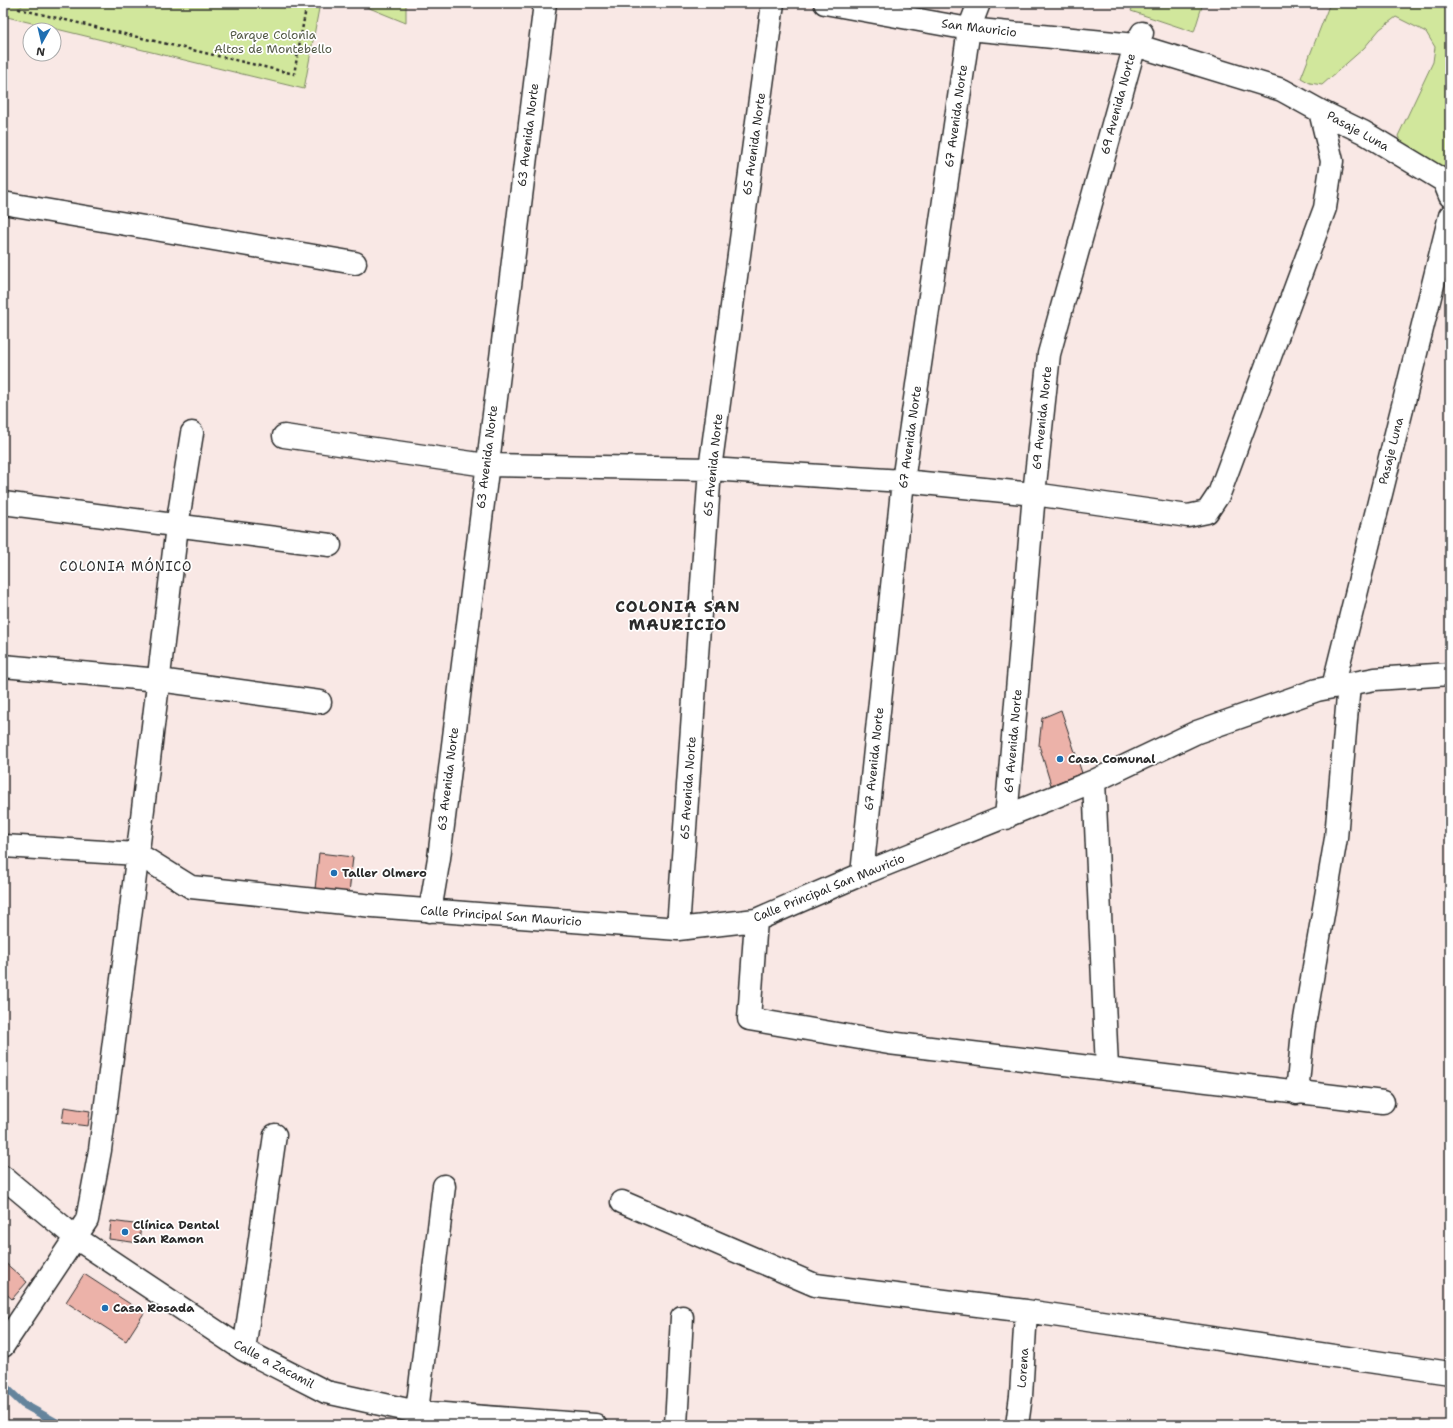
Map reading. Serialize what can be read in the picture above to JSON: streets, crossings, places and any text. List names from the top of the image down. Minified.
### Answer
{"streets":{"street":["San Mauricio","69 Avenida Norte","67 Avenida Norte","Pasaje Luna","63 Avenida Norte","65 Avenida Norte","Calle Principal San Mauricio","Calle a Zacamil","Lorena"]},"crossings":[["San Mauricio","69 Avenida Norte"],["San Mauricio","67 Avenida Norte"],["San Mauricio","Pasaje Luna"],["69 Avenida Norte","Calle Principal San Mauricio"],["67 Avenida Norte","Calle Principal San Mauricio"],["Pasaje Luna","Calle Principal San Mauricio"],["63 Avenida Norte","Calle Principal San Mauricio"],["65 Avenida Norte","Calle Principal San Mauricio"]],"districts":["COLONIA MÓNICO","COLONIA SAN MAURICIO"],"parks":["Parque Colonia Altos de Montebello"],"places":["Casa Comunal","Taller Olmero","Clínica Dental San Ramon","Casa Rosada"],"north":"bottom"}
